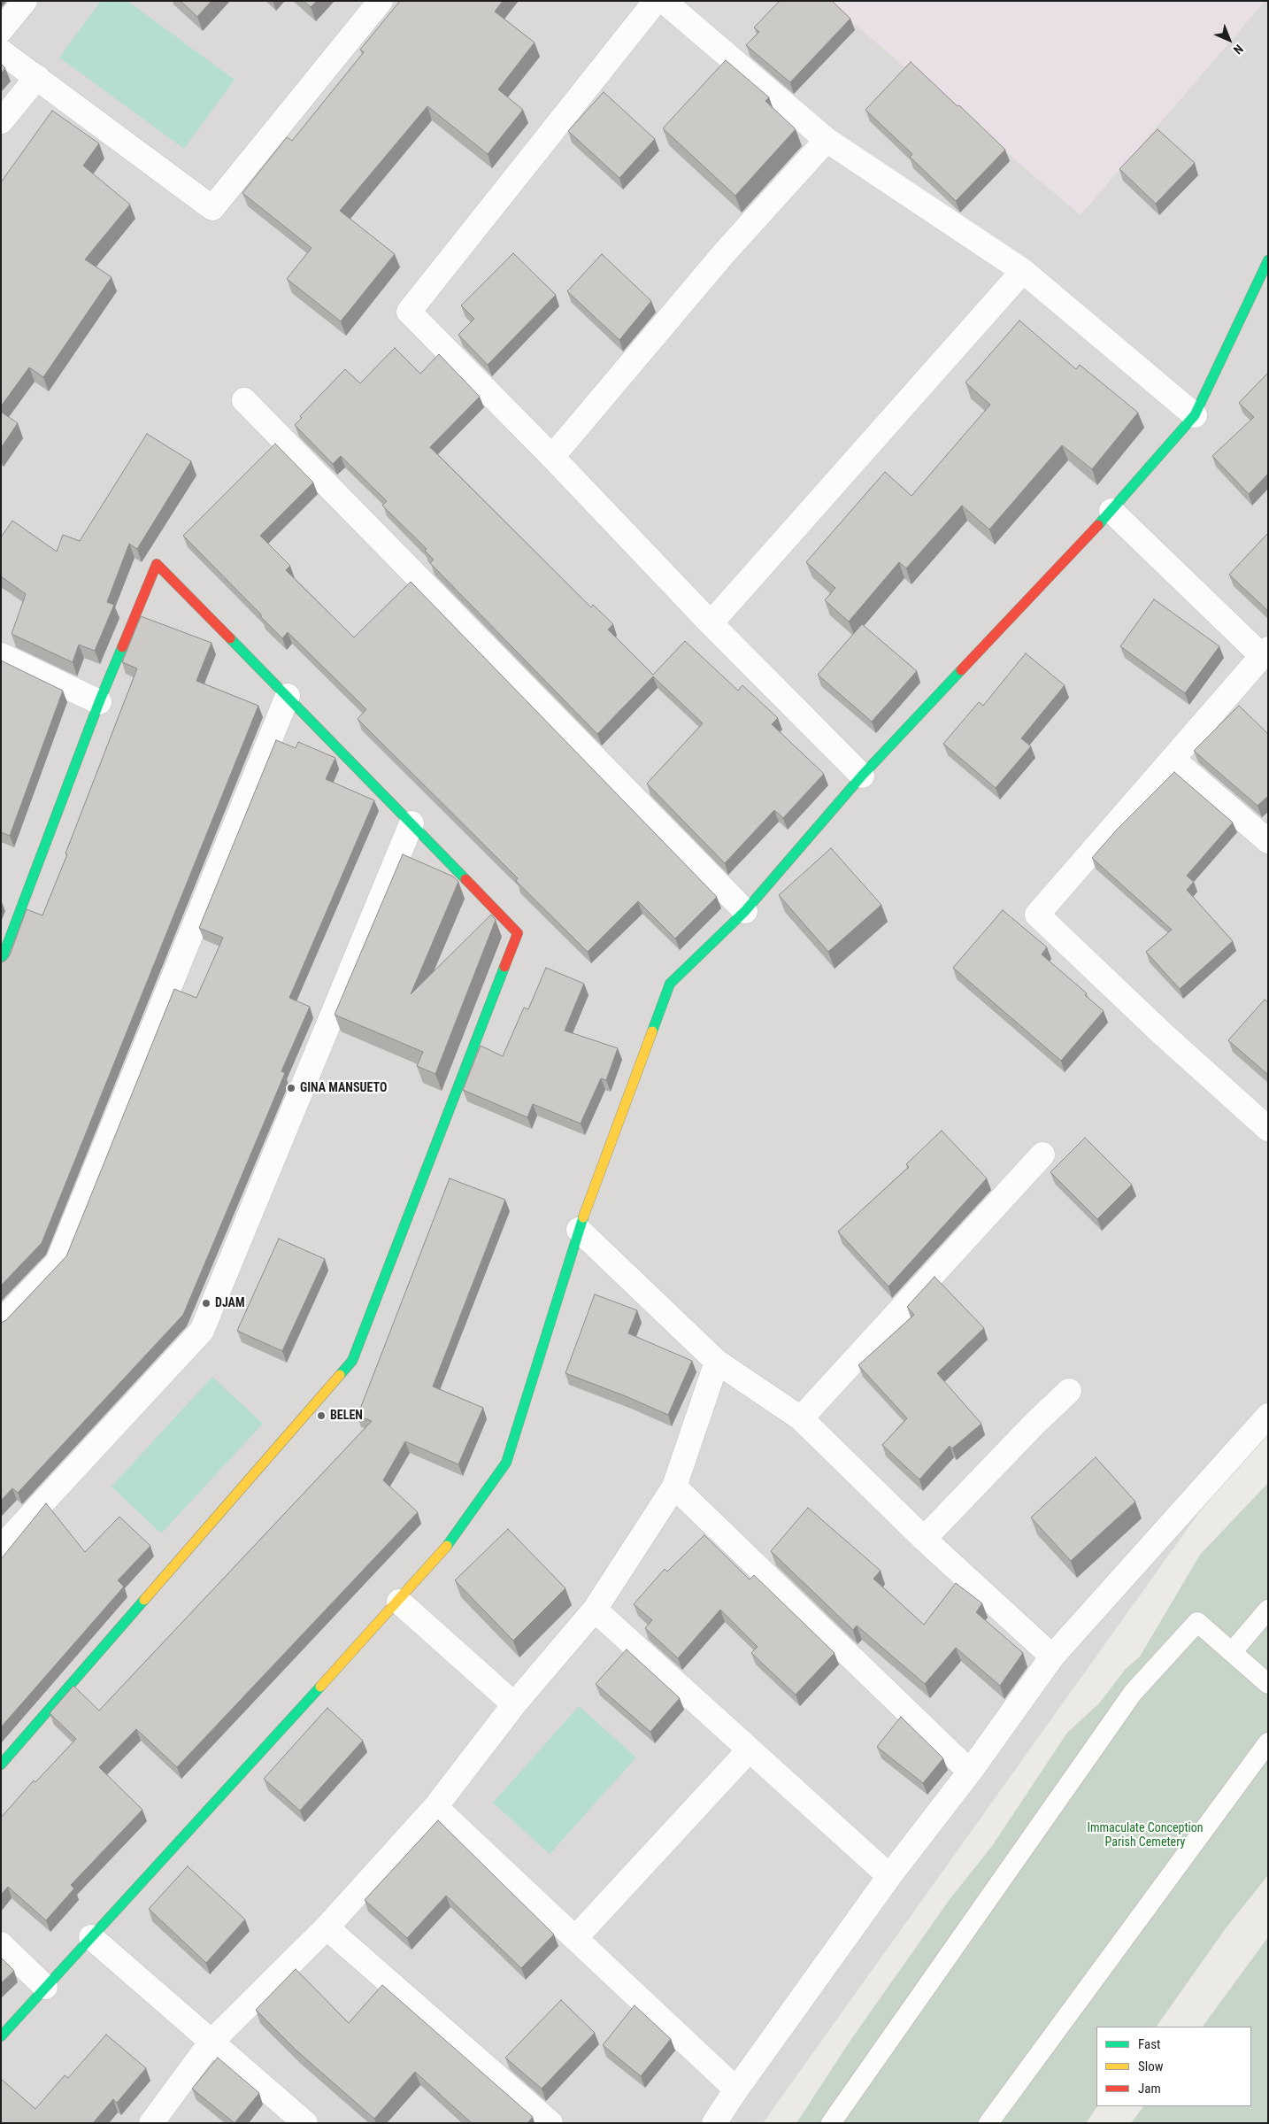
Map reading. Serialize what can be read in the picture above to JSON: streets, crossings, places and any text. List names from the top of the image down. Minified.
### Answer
{"parks":["Immaculate Conception Parish Cemetery"],"places":["GINA MANSUETO","DJAM","BELEN"],"legend":["Fast","Slow","Jam"],"north":"bottom right"}
